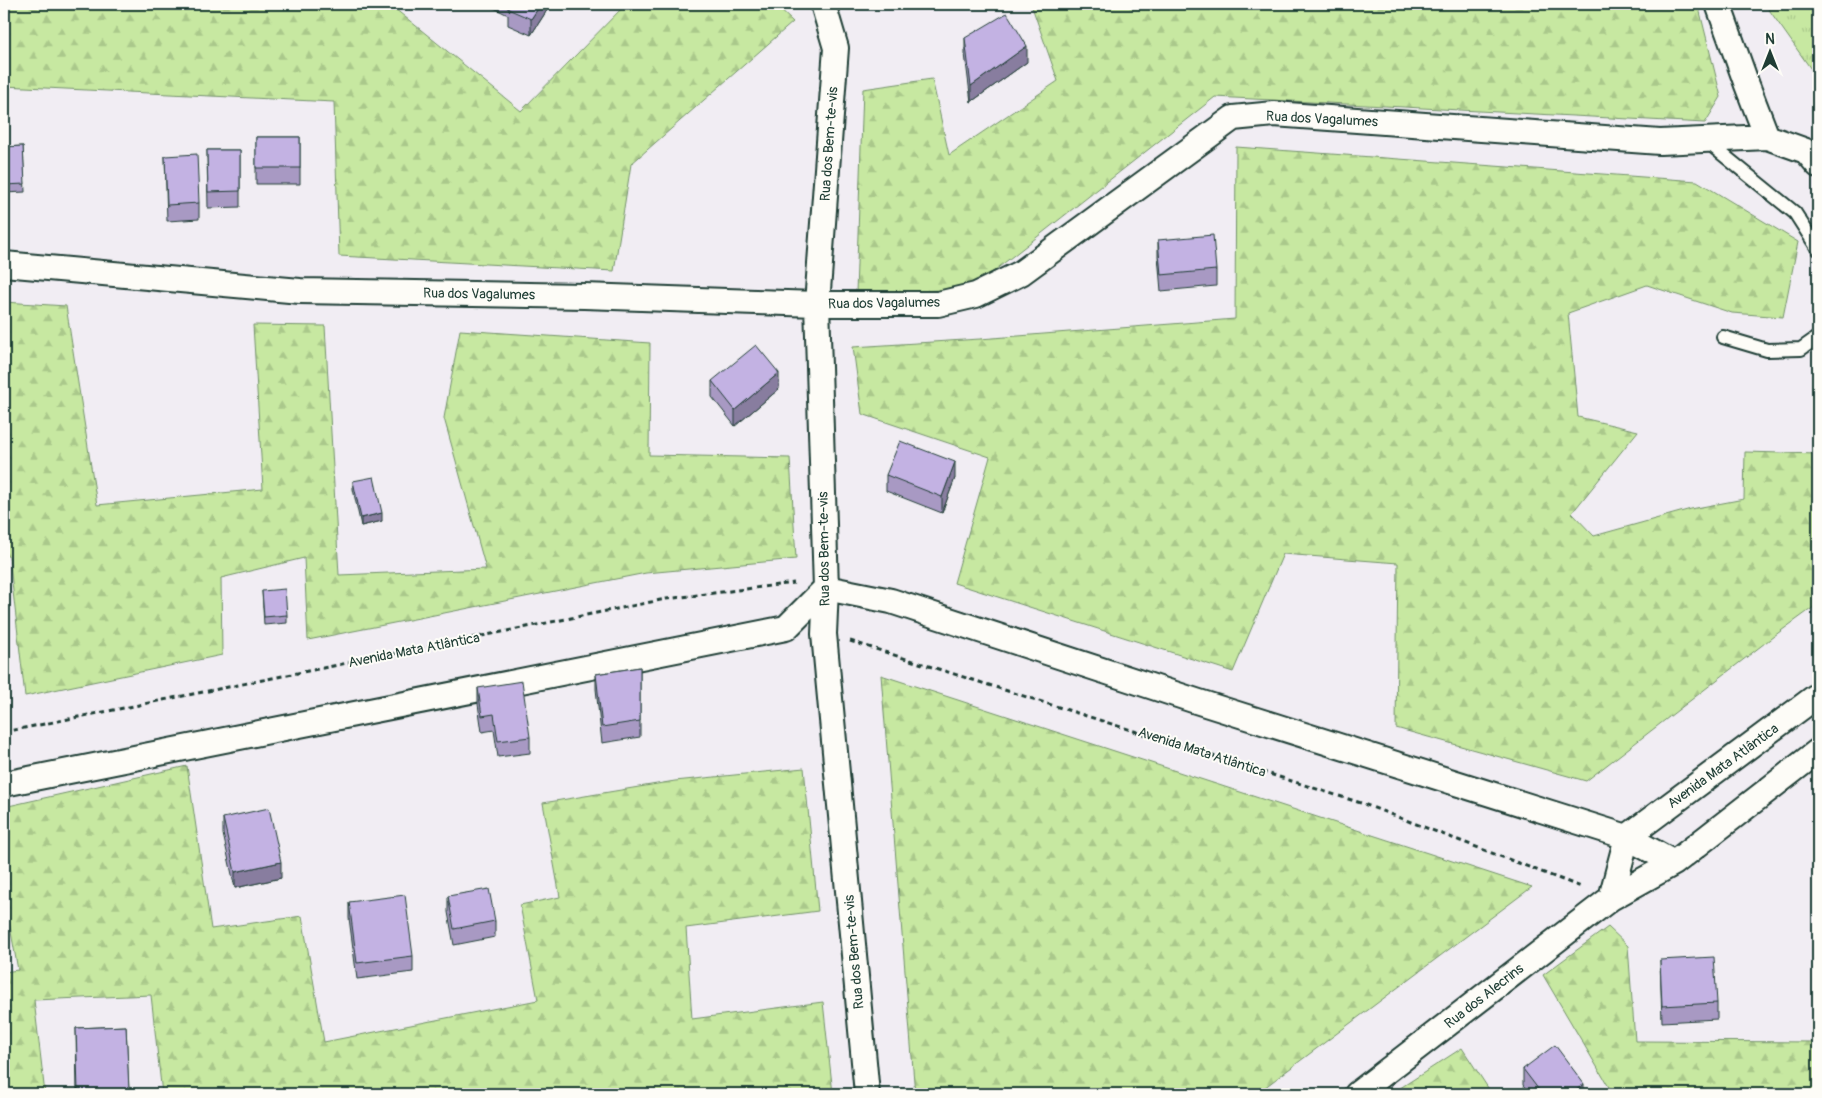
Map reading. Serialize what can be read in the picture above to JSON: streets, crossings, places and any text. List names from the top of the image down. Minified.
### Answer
{"streets":{"street":["Rua dos Vagalumes","Rua dos Bem-te-vis","Avenida Mata Atlântica","Rua dos Alecrins"]},"crossings":[["Rua dos Vagalumes","Rua dos Bem-te-vis"],["Rua dos Bem-te-vis","Avenida Mata Atlântica"],["Avenida Mata Atlântica","Rua dos Alecrins"]],"north":"top"}
